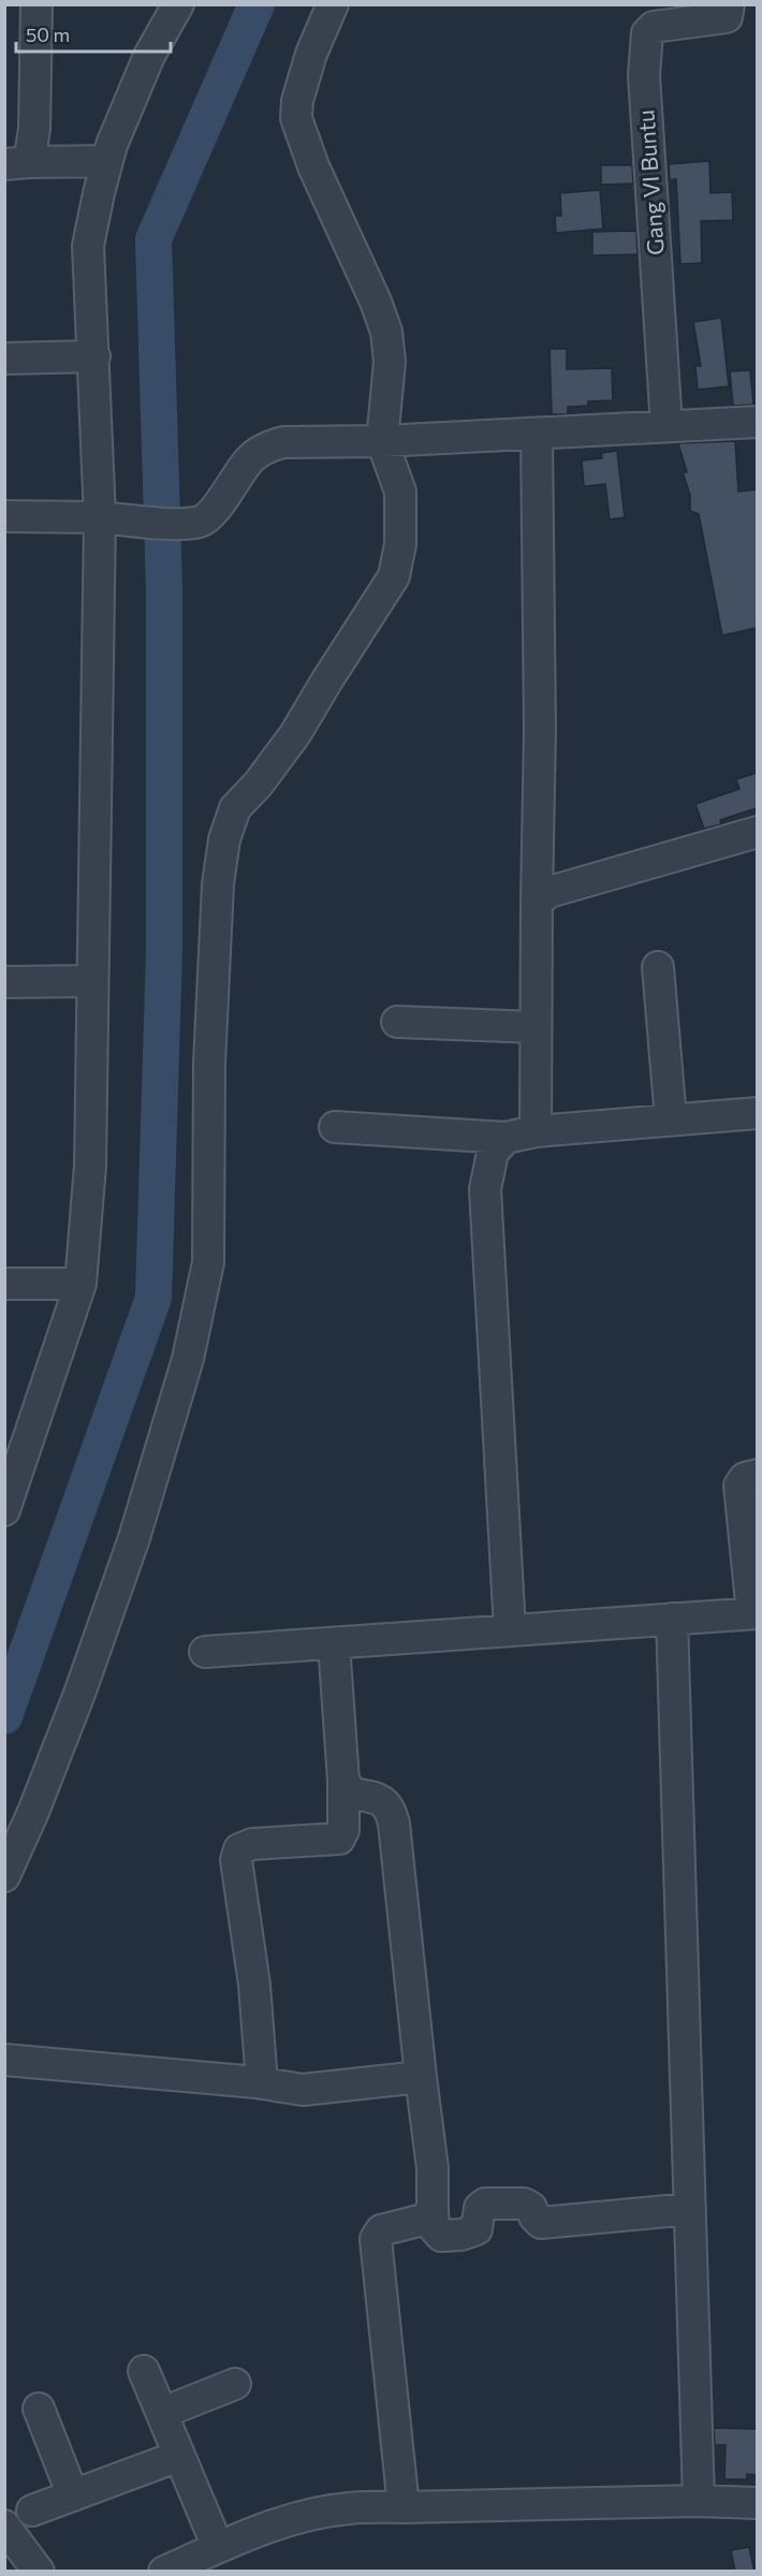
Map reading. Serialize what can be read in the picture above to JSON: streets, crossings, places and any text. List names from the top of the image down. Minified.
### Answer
{"streets":{"street":["Gang VI Buntu"]},"scale_bar":"50 m"}
